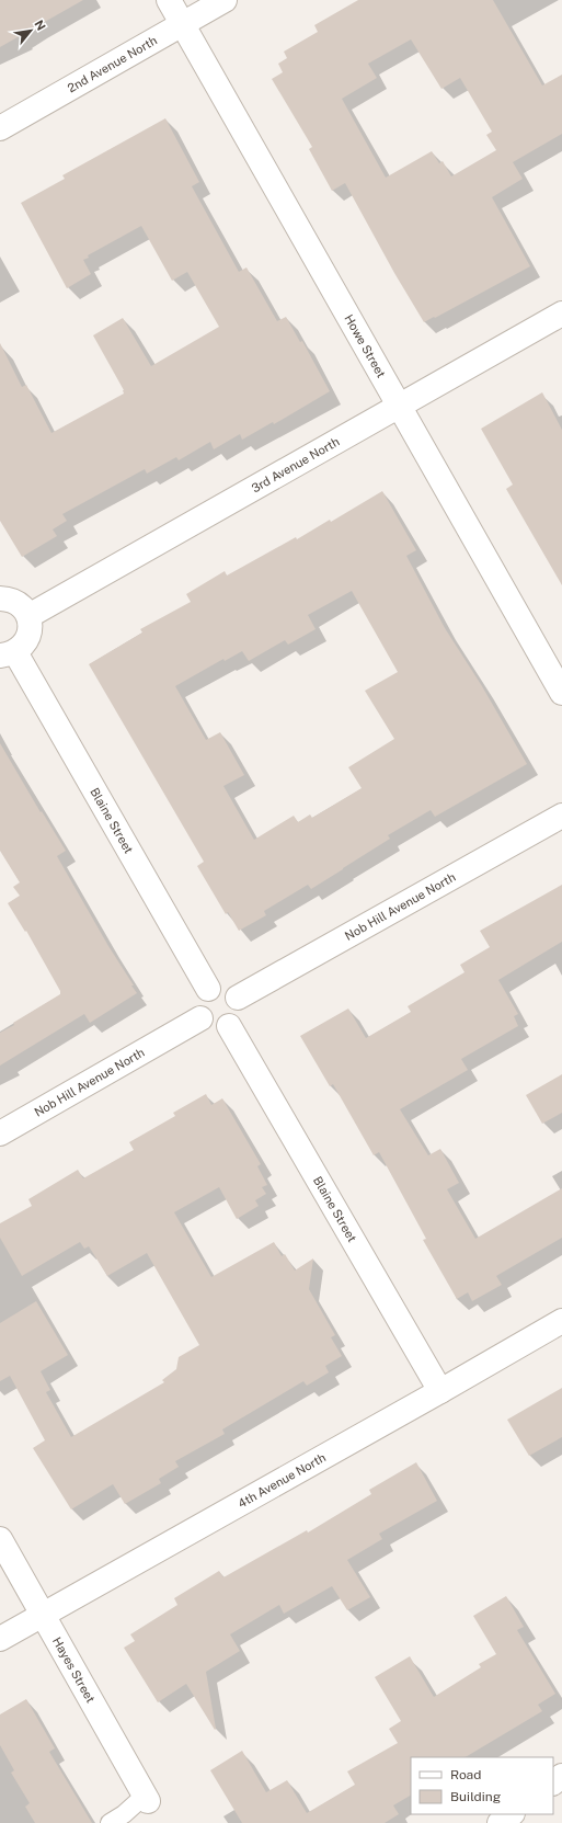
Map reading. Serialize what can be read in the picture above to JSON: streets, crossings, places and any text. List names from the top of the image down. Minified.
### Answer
{"streets":{"street":["2nd Avenue North","Howe Street","3rd Avenue North","Blaine Street","Nob Hill Avenue North","4th Avenue North","Hayes Street"]},"crossings":[["2nd Avenue North","Howe Street"],["Howe Street","3rd Avenue North"],["Blaine Street","Nob Hill Avenue North"],["Blaine Street","4th Avenue North"],["4th Avenue North","Hayes Street"]],"legend":["Road","Building"],"north":"top right"}
